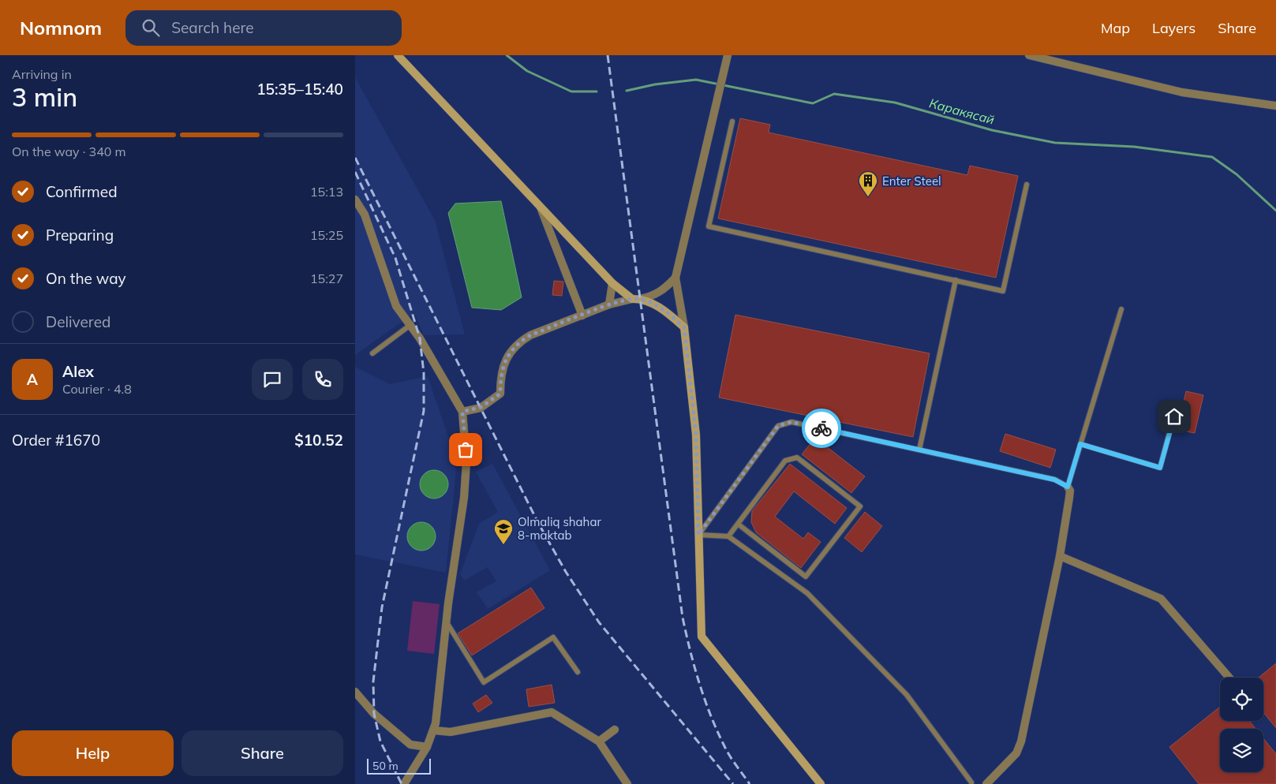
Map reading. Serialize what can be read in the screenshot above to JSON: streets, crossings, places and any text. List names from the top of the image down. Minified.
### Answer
{"water":["Каракясай"],"places":{"building":["Enter Steel"],"school or university":["Olmaliq shahar 8-maktab"]},"scale_bar":"50 m","page":{"header":"Nomnom","search":"Search here","nav":["Map","Layers","Share"],"heading":["3 min","Arriving in","15:35–15:40"],"panel":["Alex","Courier · 4.8","Order #1670","$10.52"],"bar":"On the way · 340 m","list":[["Confirmed","15:13"],["Preparing","15:25"],["On the way","15:27"],"Delivered"],"round":"A","buttons":["Help","Share"],"scale":"50 m"}}
